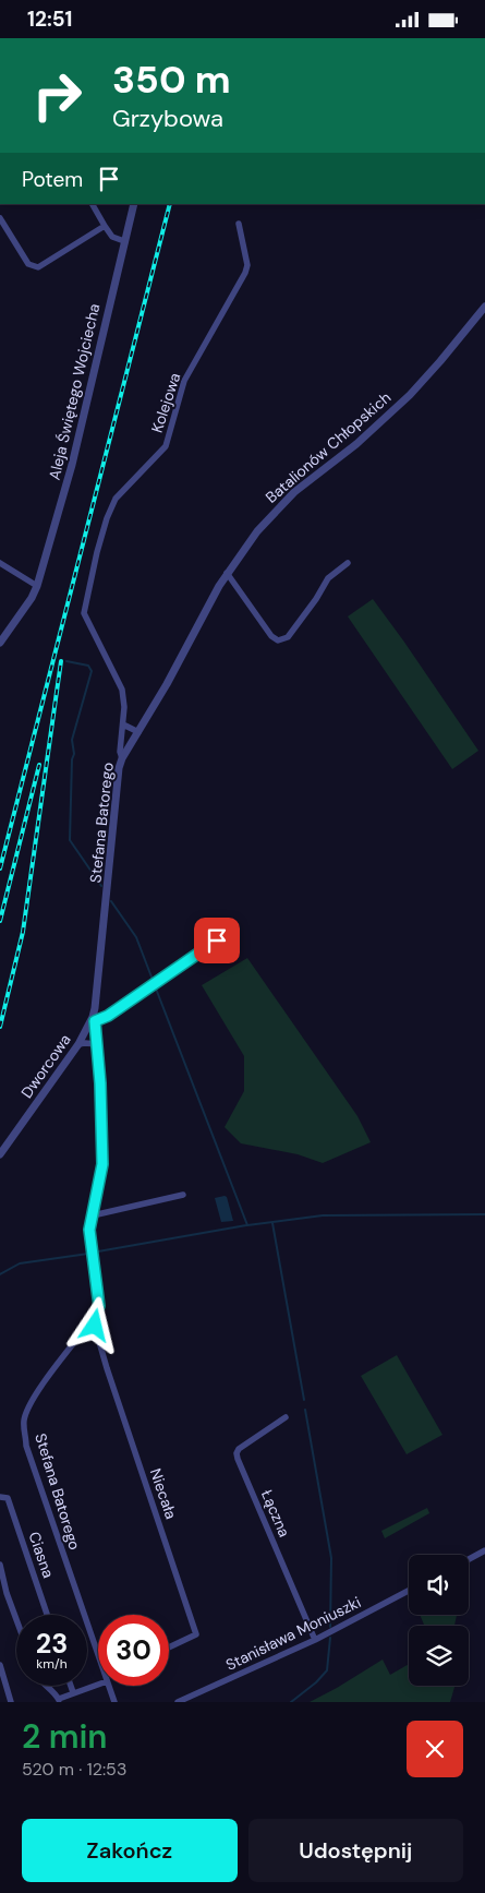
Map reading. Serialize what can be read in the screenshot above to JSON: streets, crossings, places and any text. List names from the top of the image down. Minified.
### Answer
{"streets":{"street":["Aleja Świętego Wojciecha","Kolejowa","Batalionów Chłopskich","Stefana Batorego","Dworcowa","Niecała","Łączna","Ciasna","Stanisława Moniuszki"]},"crossings":[["Kolejowa","Stefana Batorego"],["Batalionów Chłopskich","Stefana Batorego"],["Stefana Batorego","Dworcowa"],["Stefana Batorego","Niecała"],["Łączna","Stanisława Moniuszki"]],"page":{"status":"12:51","turn":["350 m","Grzybowa"],"then":"Potem","speed":"23 km/h","limit":"30","heading":["2 min","520 m · 12:53"],"buttons":["Zakończ","Udostępnij"]}}
